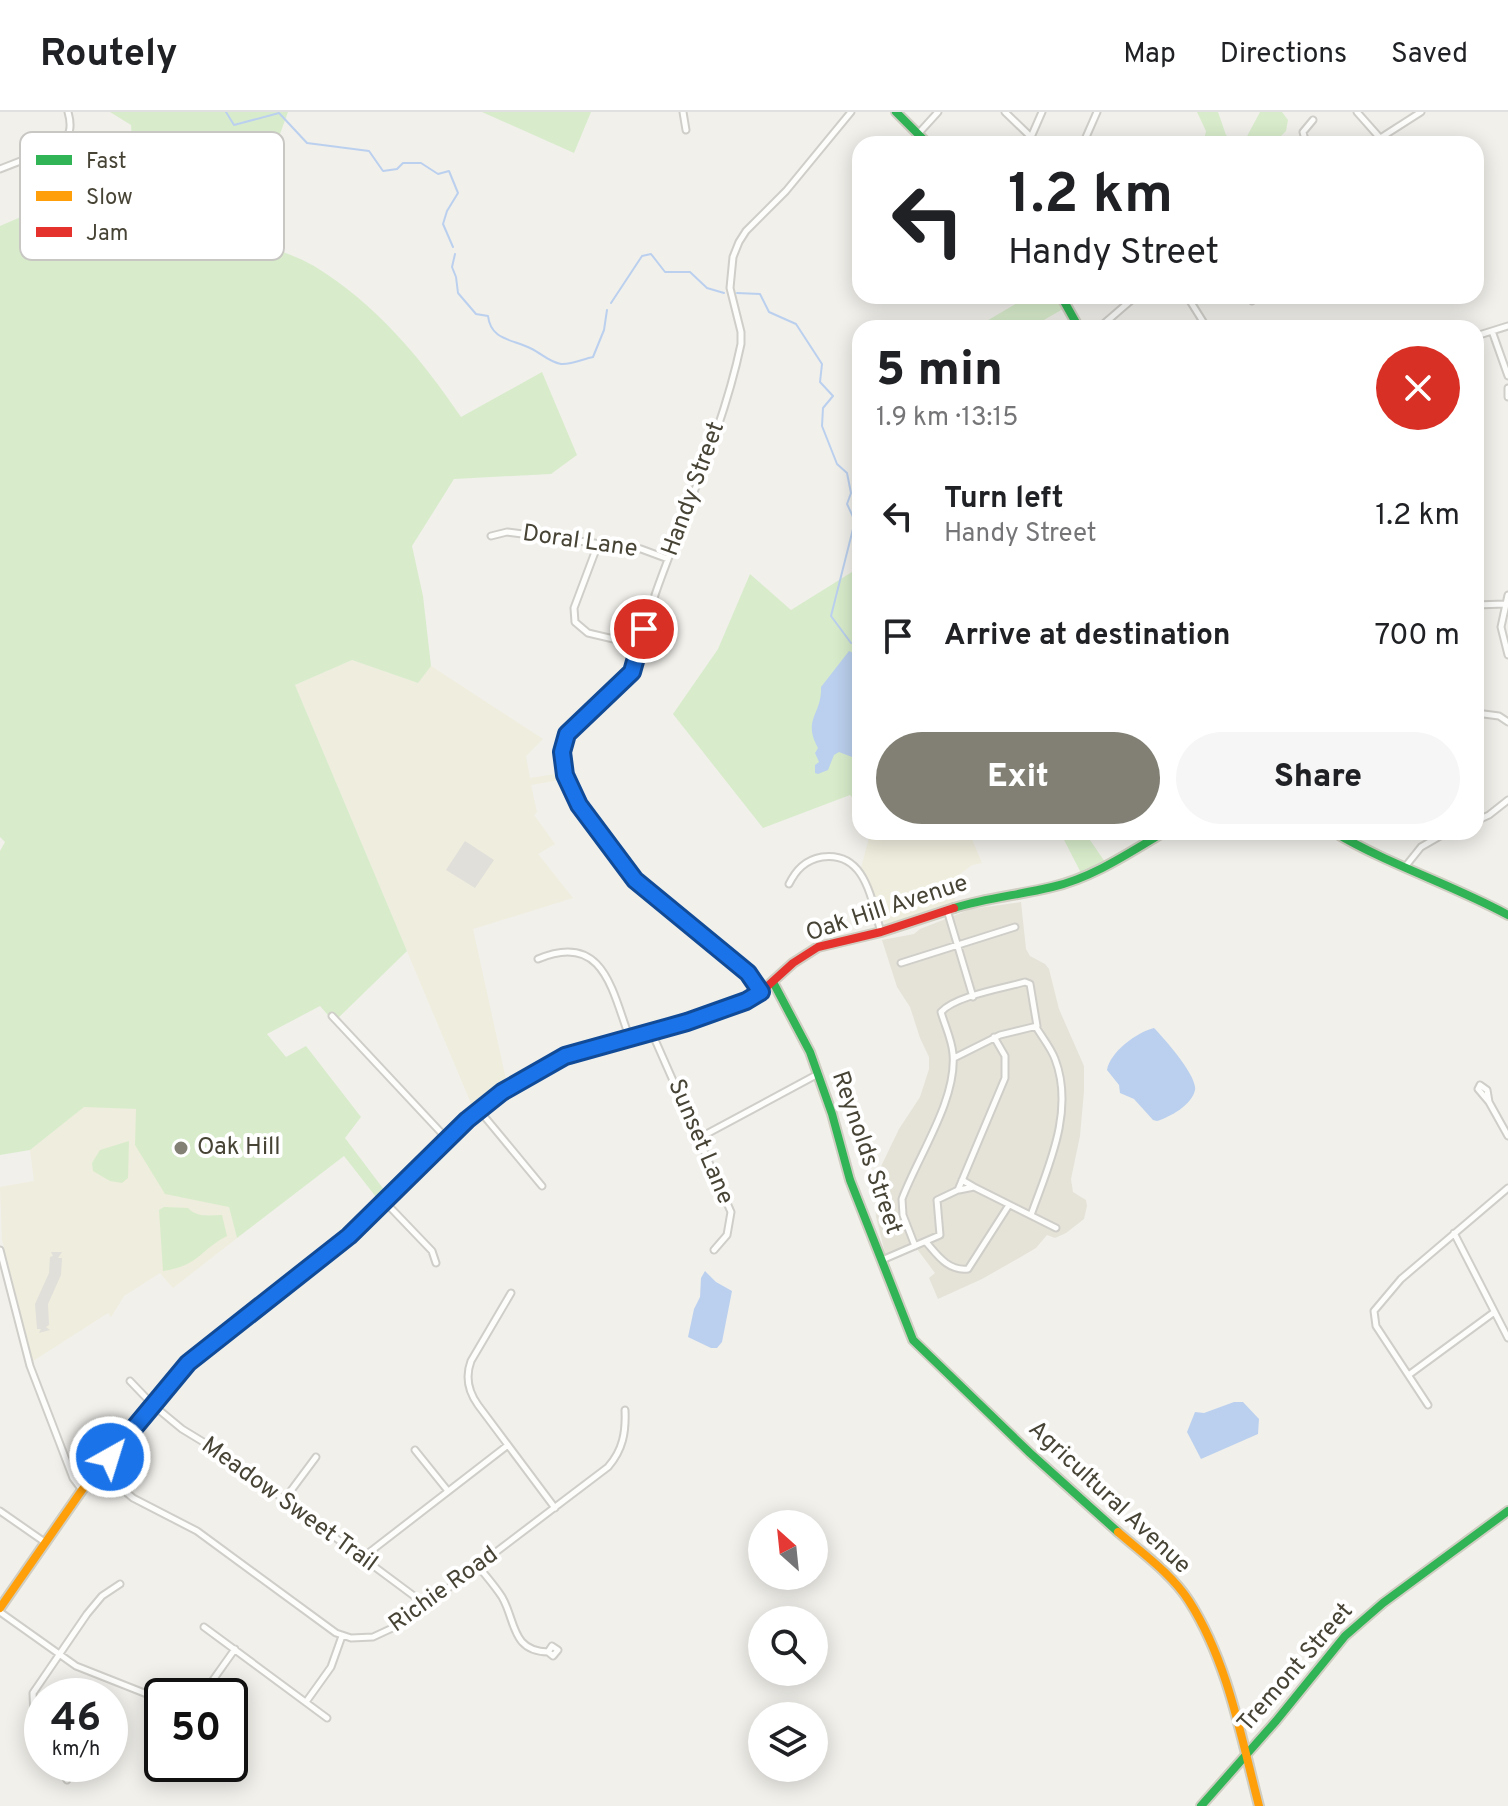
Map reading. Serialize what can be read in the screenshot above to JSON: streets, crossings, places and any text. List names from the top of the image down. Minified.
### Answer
{"streets":{"main road":["Oak Hill Avenue","Reynolds Street","Agricultural Avenue","Tremont Street"],"street":["Handy Street","Doral Lane","Sunset Lane","Meadow Sweet Trail","Richie Road"]},"crossings":[["Handy Street","Doral Lane"],["Handy Street","Oak Hill Avenue"],["Oak Hill Avenue","Sunset Lane"],["Oak Hill Avenue","Reynolds Street"],["Oak Hill Avenue","Meadow Sweet Trail"],["Reynolds Street","Agricultural Avenue"],["Agricultural Avenue","Tremont Street"],["Meadow Sweet Trail","Richie Road"]],"places":["Oak Hill"],"legend":["Fast","Slow","Jam"],"north":"top left","page":{"header":"Routely","nav":["Map","Directions","Saved"],"turn":["1.2 km","Handy Street"],"heading":["5 min","1.9 km · 13:15"],"list":[{"name":"Turn left","note":"Handy Street","value":"1.2 km"},{"name":"Arrive at destination","value":"700 m"}],"buttons":["Exit","Share"],"speed":"46 km/h","limit":"50"}}
